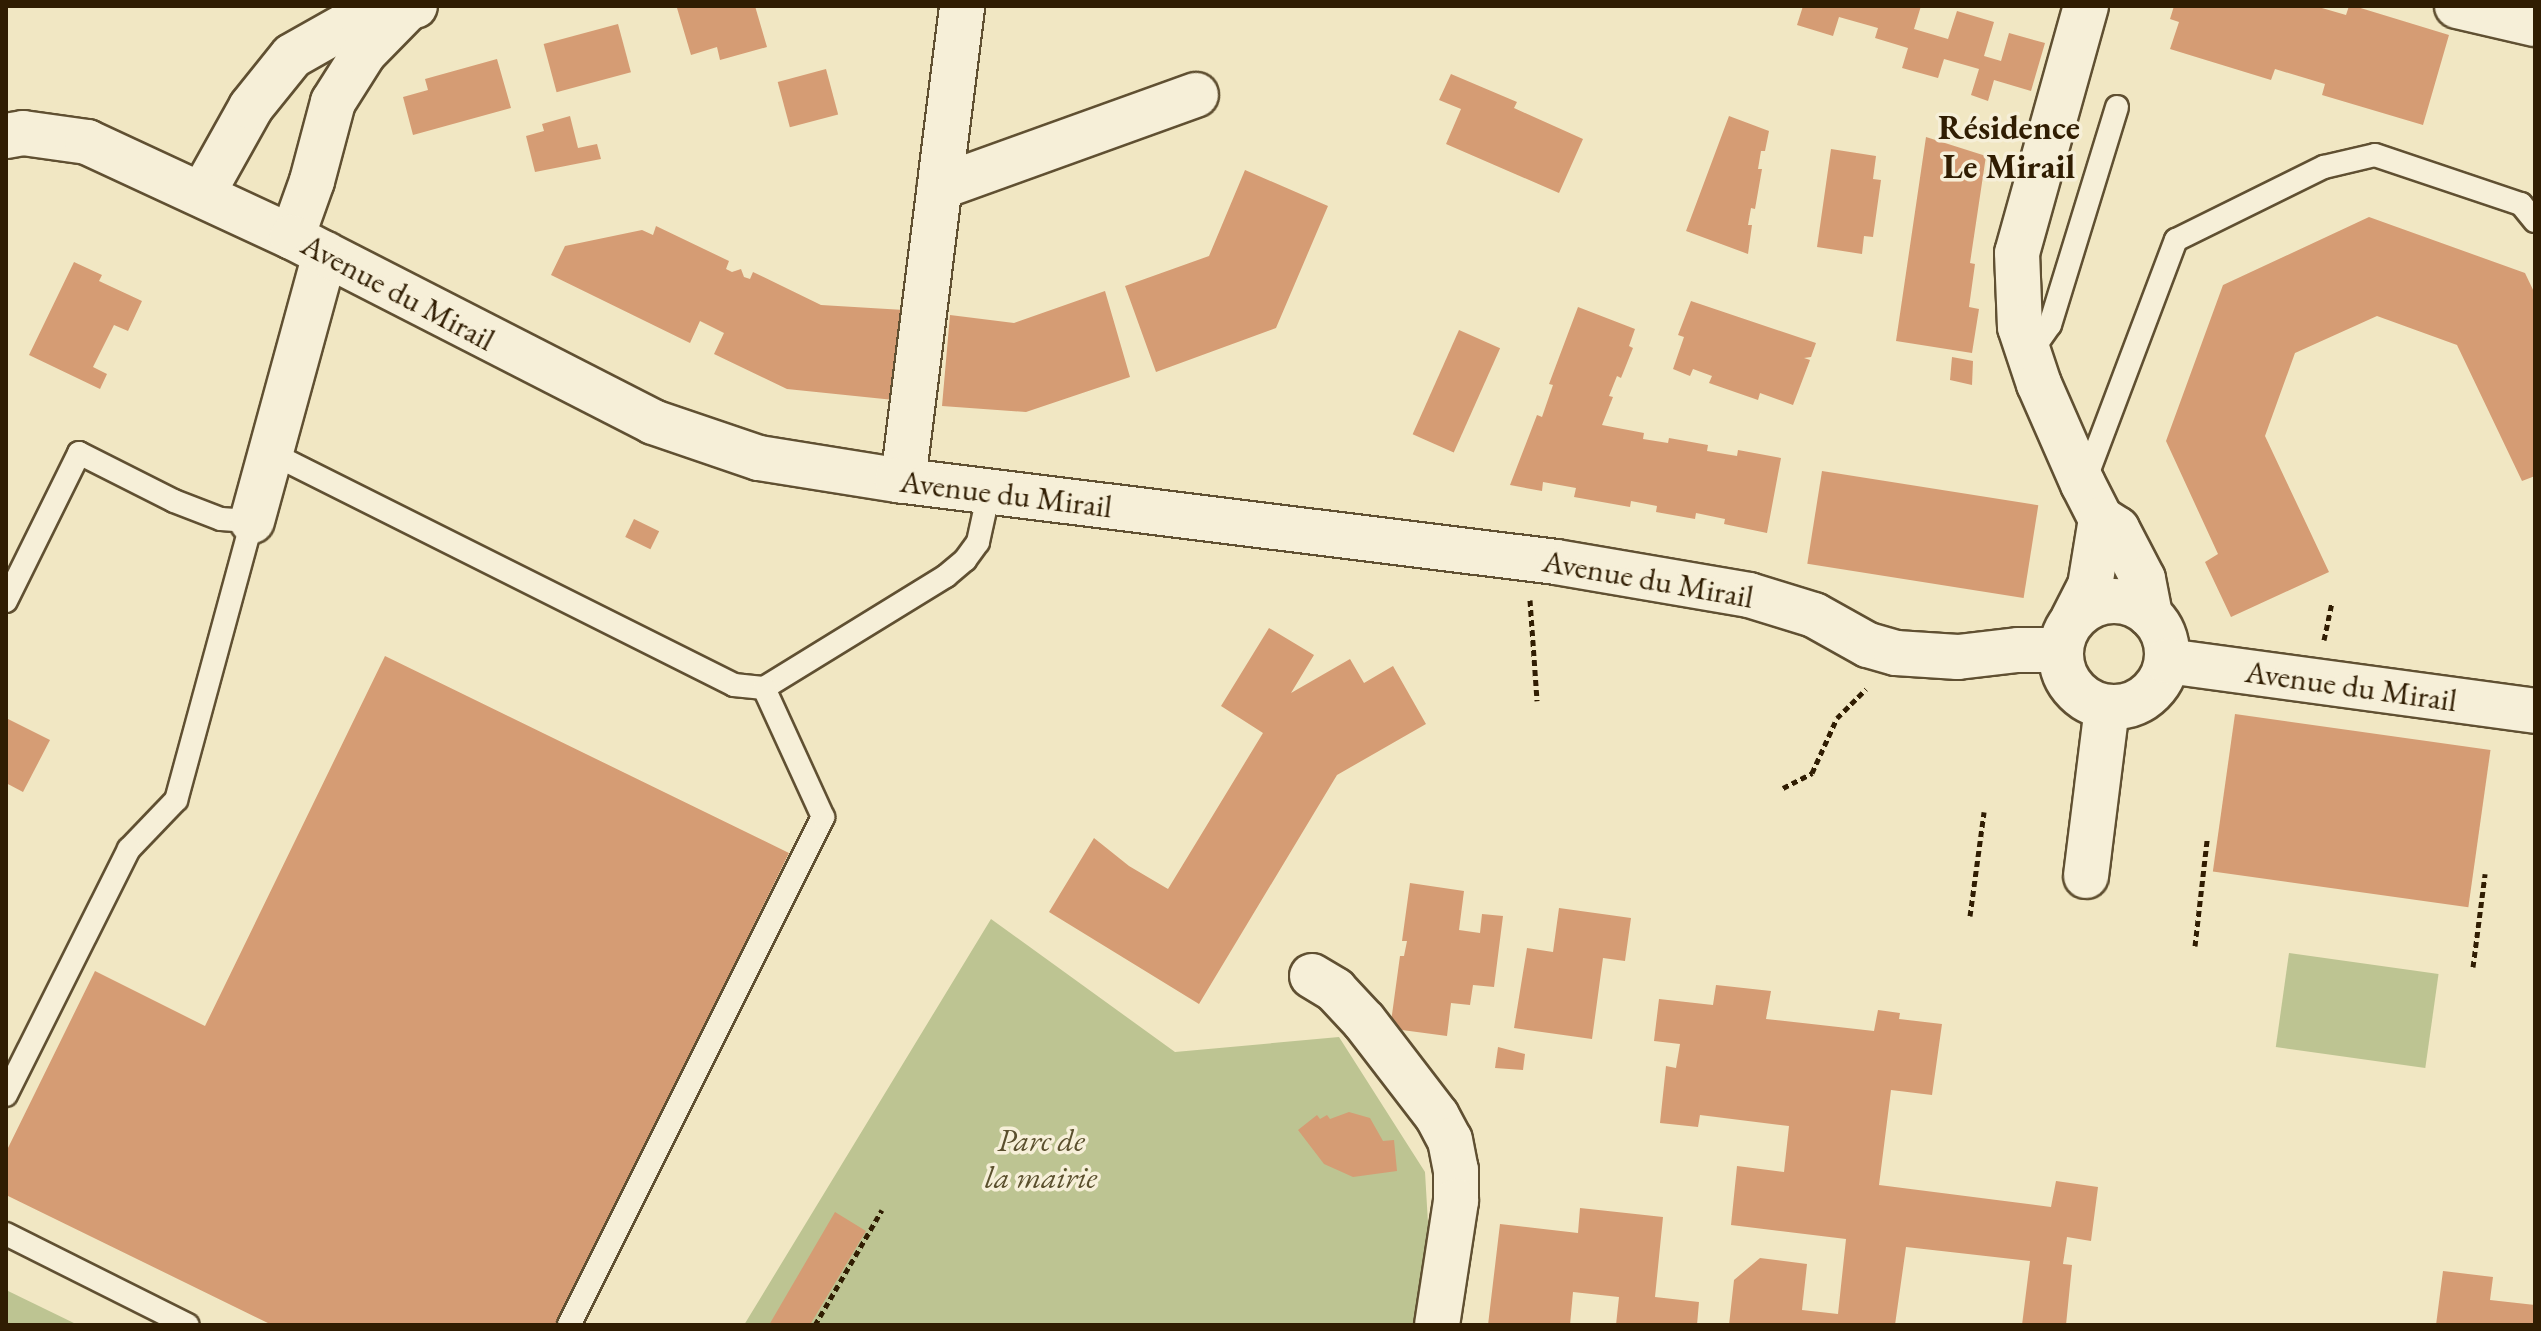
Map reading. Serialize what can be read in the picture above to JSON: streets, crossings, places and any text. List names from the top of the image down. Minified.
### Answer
{"streets":{"street":["Avenue du Mirail"]},"districts":["Résidence Le Mirail"],"parks":["Parc de la mairie"]}
